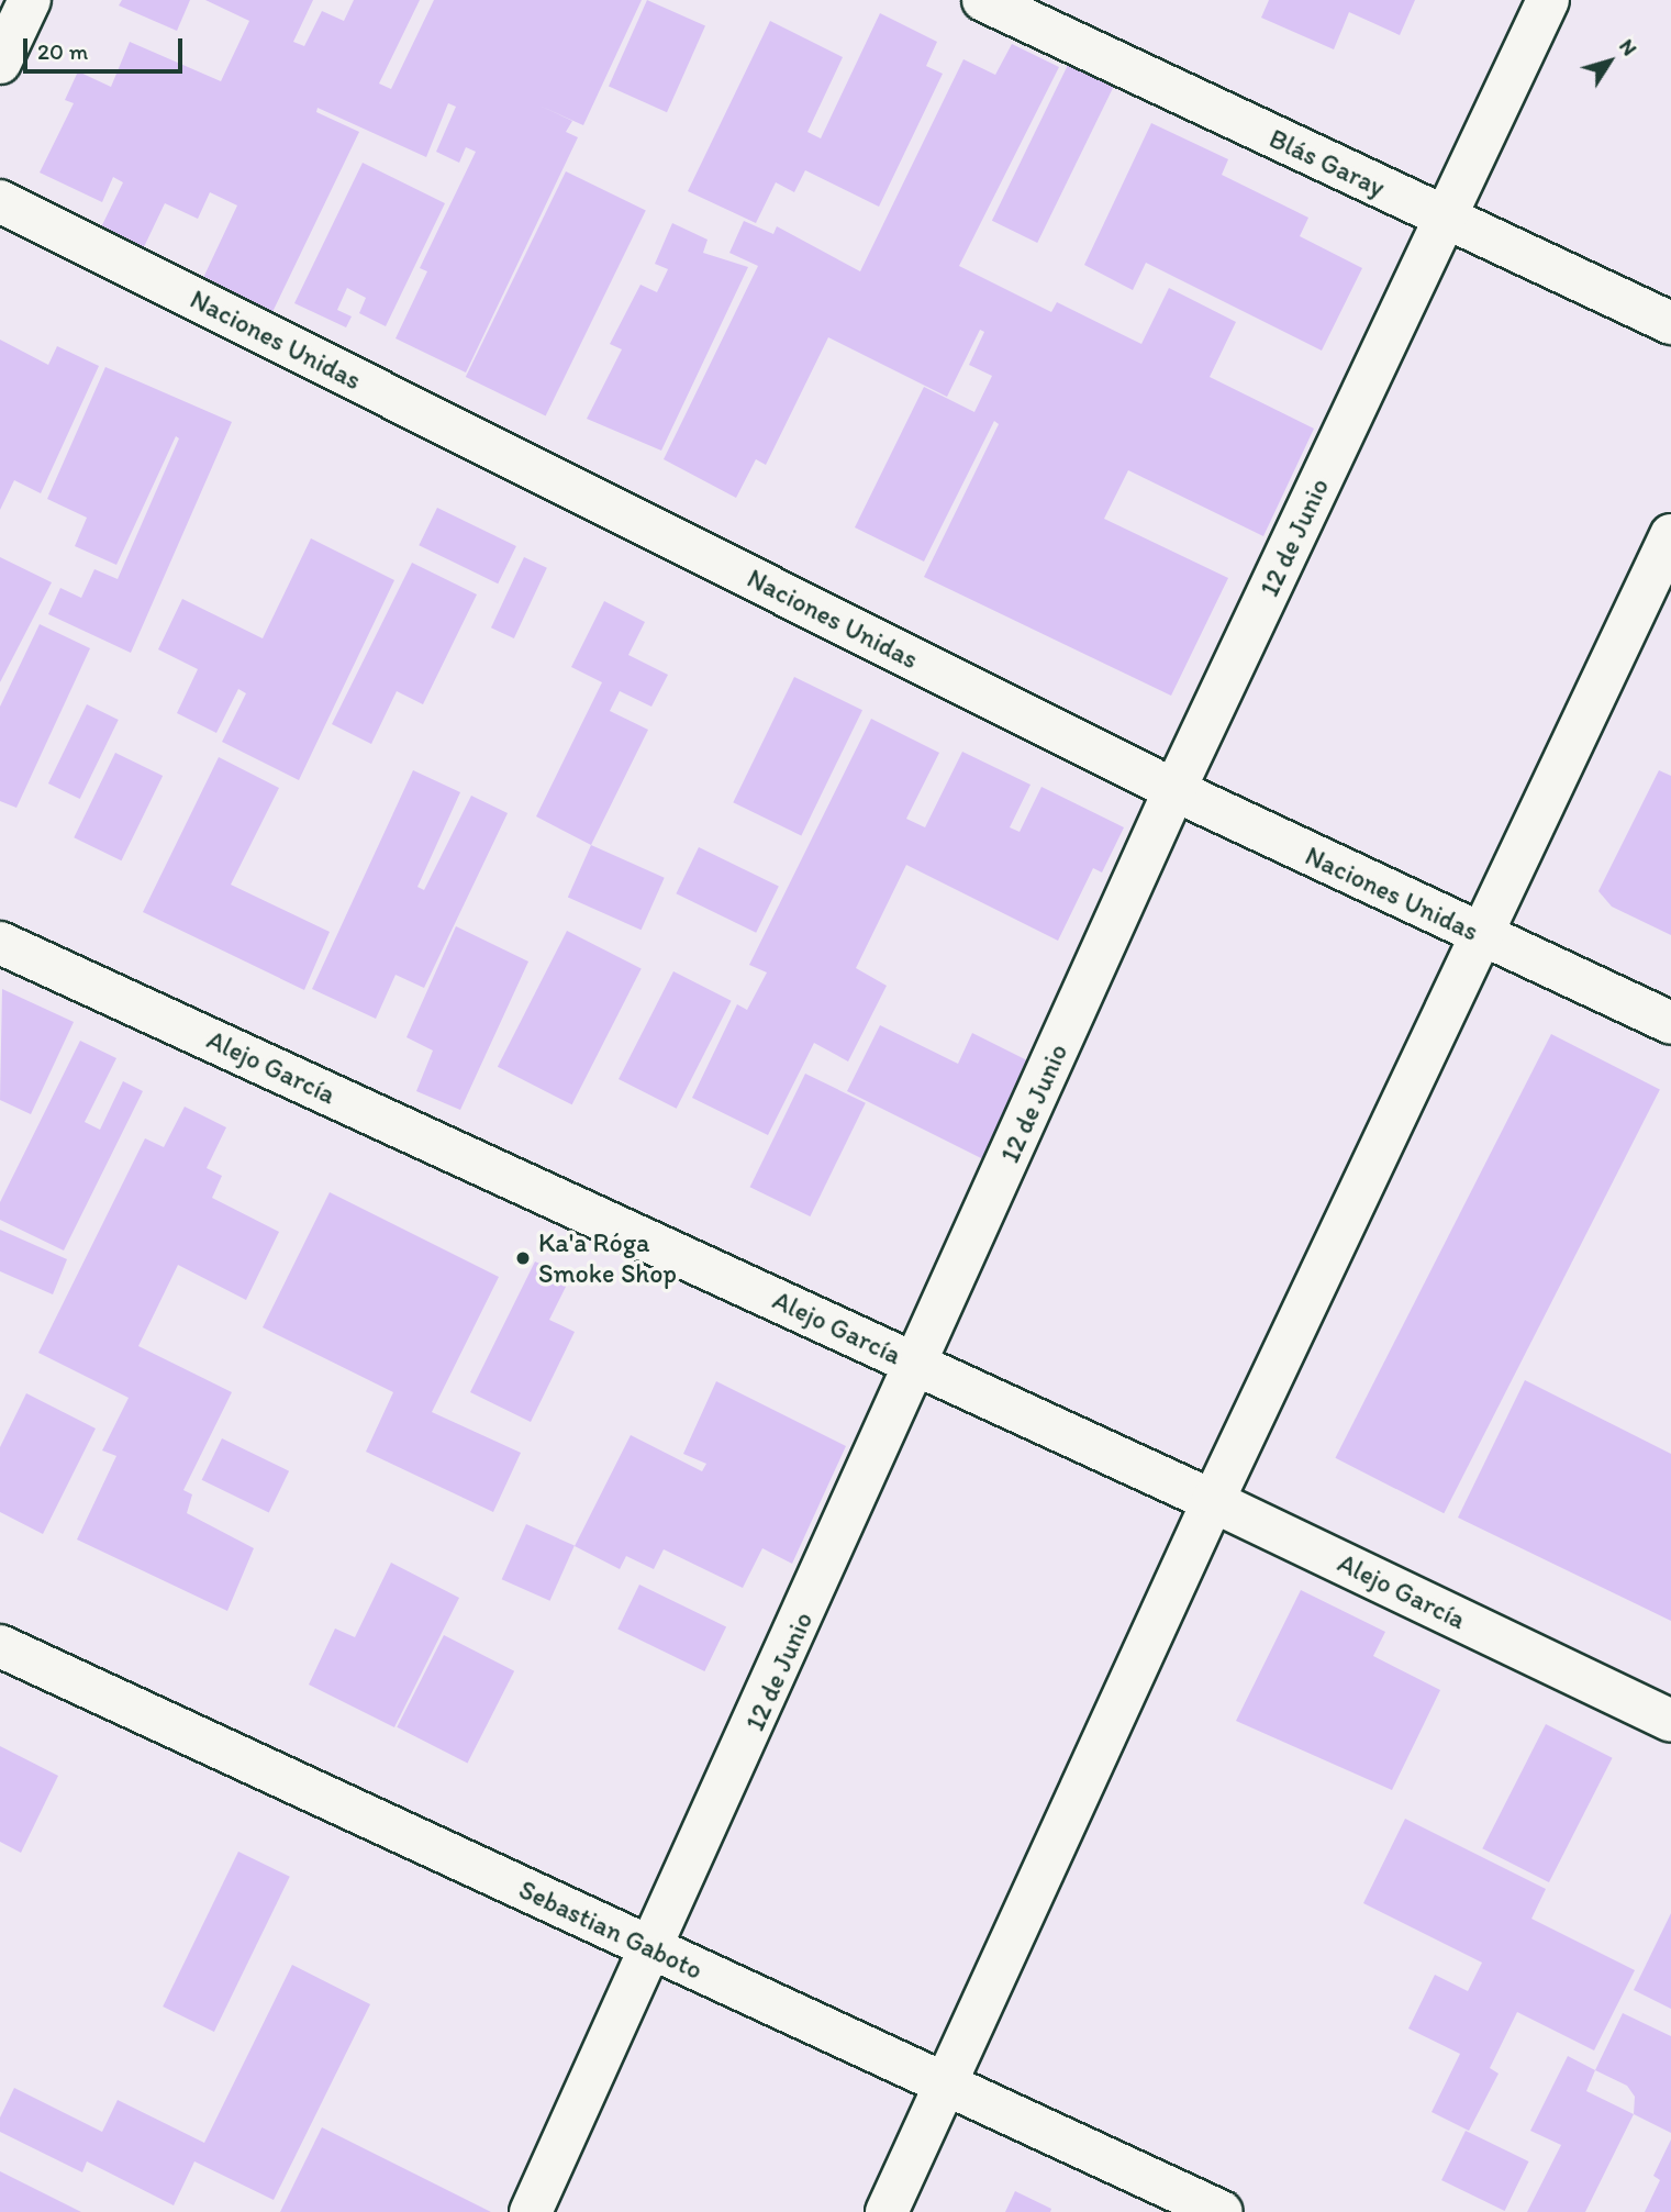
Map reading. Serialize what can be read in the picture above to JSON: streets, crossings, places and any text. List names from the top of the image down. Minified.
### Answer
{"streets":{"street":["Blás Garay","Naciones Unidas","12 de Junio","Alejo García","Sebastian Gaboto"]},"crossings":[["Blás Garay","12 de Junio"],["Naciones Unidas","12 de Junio"],["12 de Junio","Alejo García"],["12 de Junio","Sebastian Gaboto"]],"places":["Ka'a Róga Smoke Shop"],"scale_bar":"20 m","north":"top right"}
